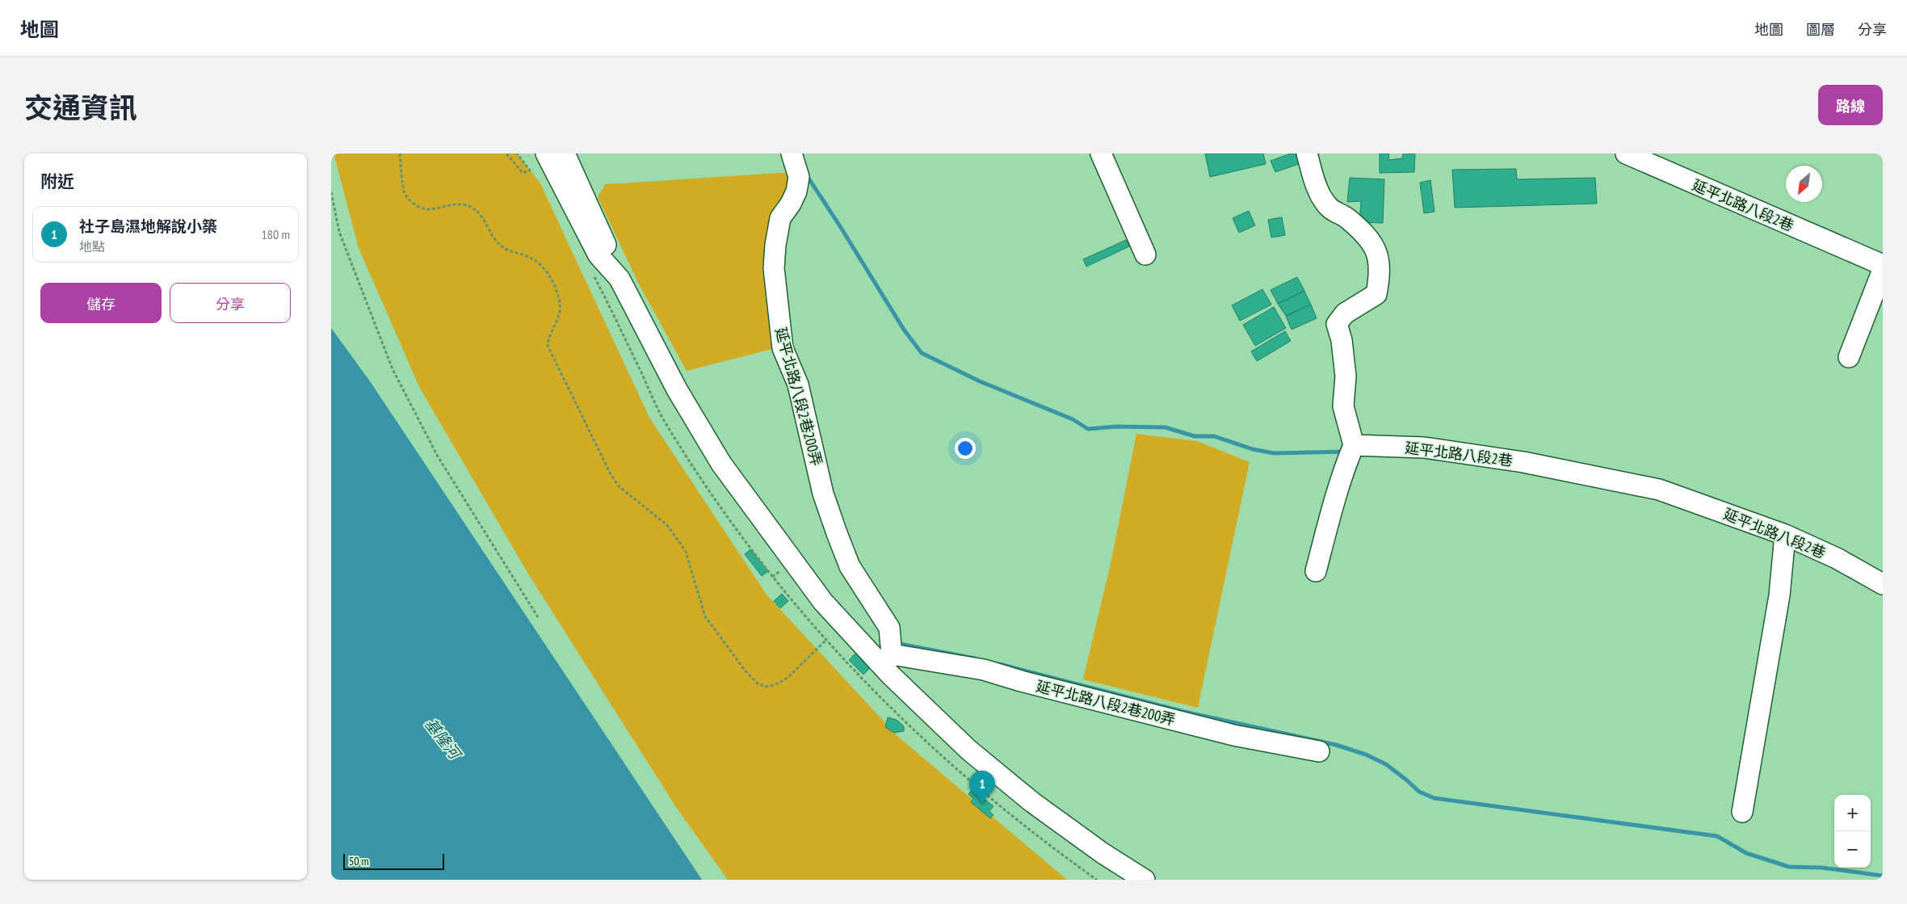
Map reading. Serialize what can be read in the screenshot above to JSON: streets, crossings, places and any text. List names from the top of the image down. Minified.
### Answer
{"streets":{"street":["延平北路八段2巷","延平北路八段2巷200弄"]},"water":["基隆河"],"scale_bar":"50 m","north":"bottom left","page":{"header":"地圖","nav":["地圖","圖層","分享"],"title":"交通資訊","buttons":["路線",["儲存","分享"]],"heading":"附近","list":[{"mark":"1","name":"社子島濕地解說小築","note":"地點","value":"180 m"}],"pins":"1","map_buttons":["+","−"],"scale":"50 m"}}
